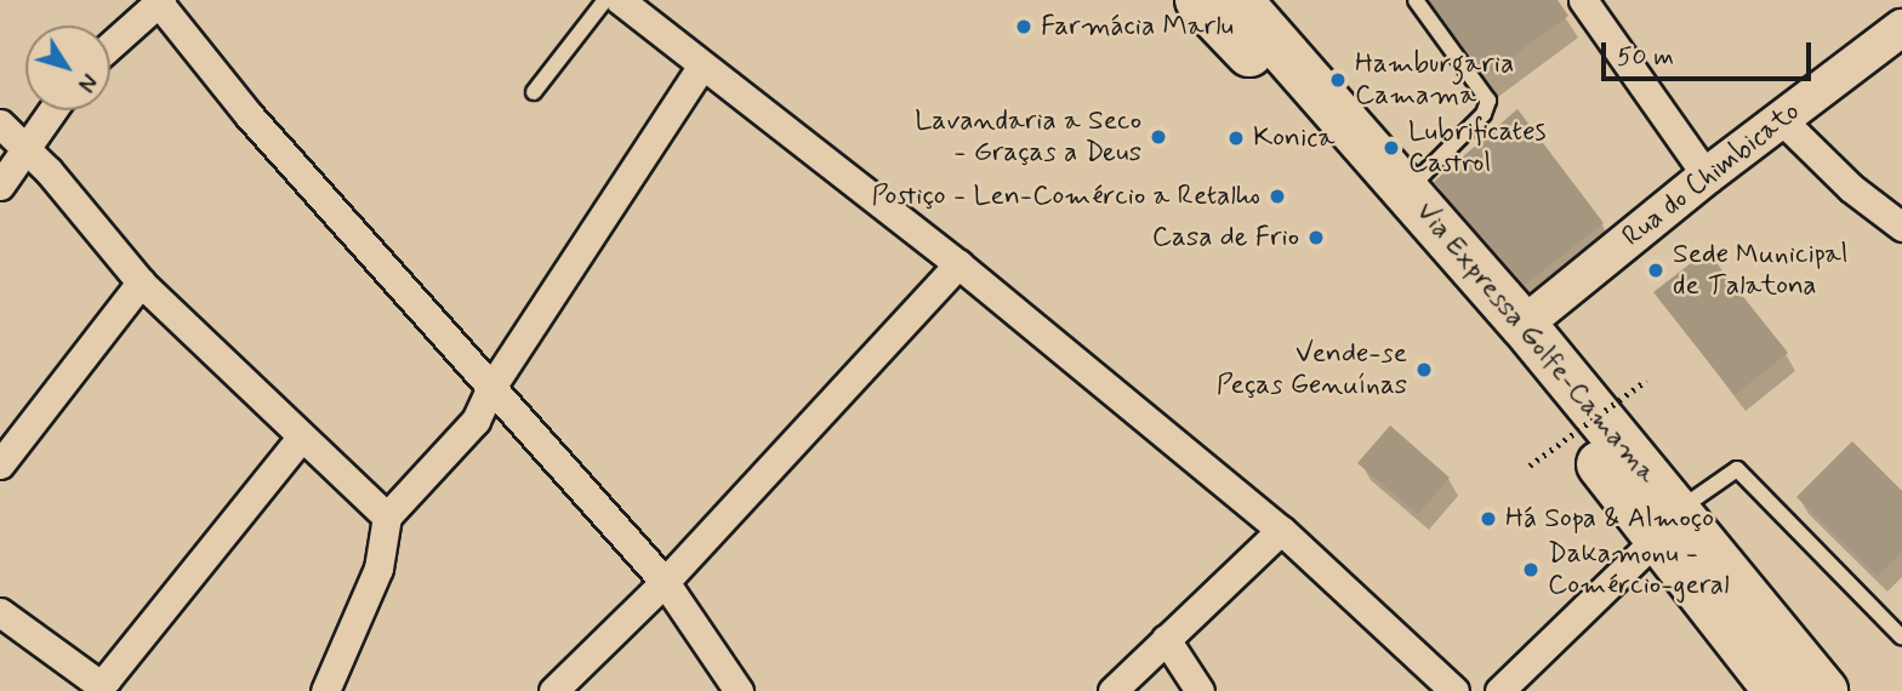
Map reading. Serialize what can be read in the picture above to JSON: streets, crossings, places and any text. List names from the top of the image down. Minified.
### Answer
{"streets":{"highway":["Via Expressa Golfe-Camama"],"street":["Rua do Chimbicato"]},"crossings":[["Rua do Chimbicato","Via Expressa Golfe-Camama"]],"places":["Farmácia Marlu","Hamburgaria Camama","Lavandaria a Seco - Graças a Deus","Konica","Lubrificates Castrol","Postiço - Len-Comércio a Retalho","Casa de Frio","Sede Municipal de Talatona","Vende-se Peças Genuínas","Há Sopa & Almoço","Dakamonu - Comércio-geral"],"scale_bar":"50 m","north":"bottom right"}
